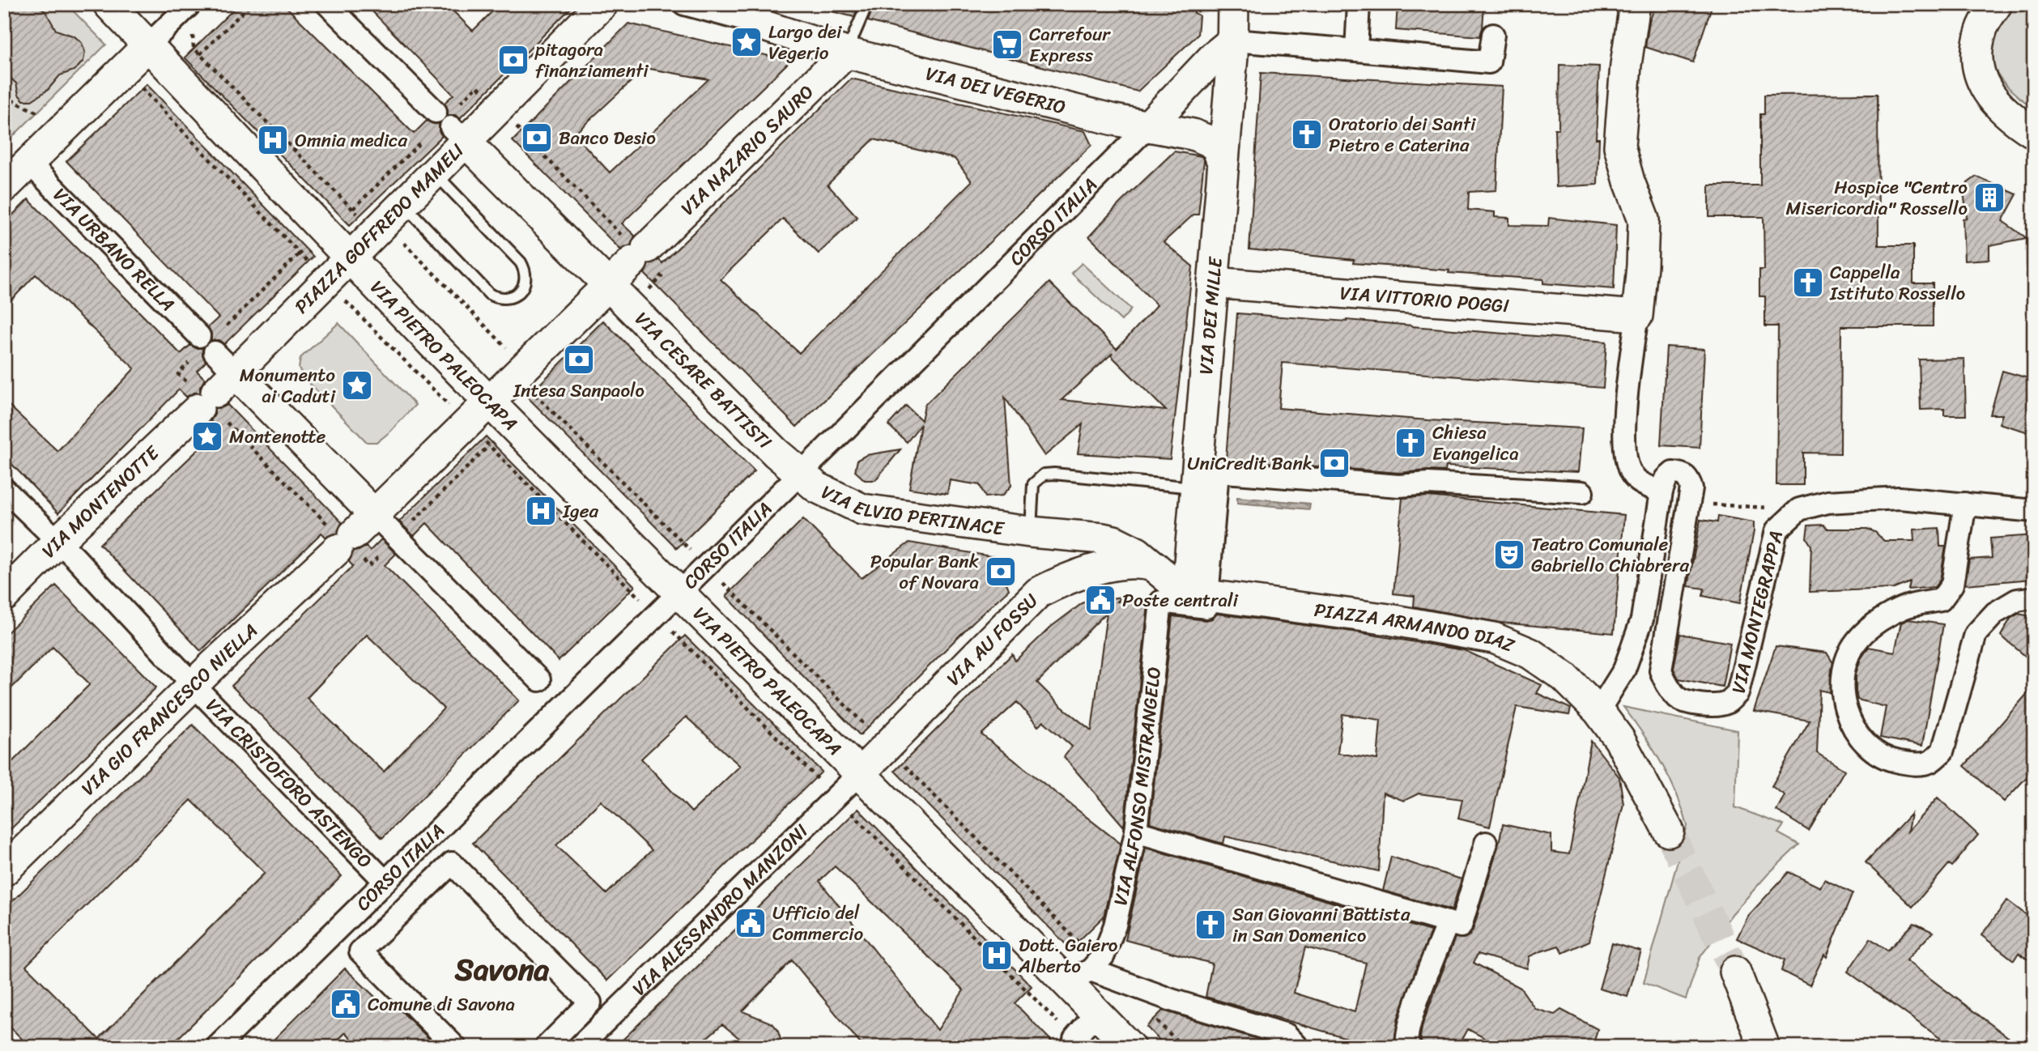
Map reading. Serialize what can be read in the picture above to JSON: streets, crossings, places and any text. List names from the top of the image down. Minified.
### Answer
{"streets":{"street":["VIA DEI VEGERIO","VIA NAZARIO SAURO","CORSO ITALIA","PIAZZA GOFFREDO MAMELI","VIA URBANO RELLA","VIA VITTORIO POGGI","VIA DEI MILLE","VIA PIETRO PALEOCAPA","VIA CESARE BATTISTI","VIA MONTENOTTE","VIA ELVIO PERTINACE","VIA MONTEGRAPPA","PIAZZA ARMANDO DIAZ","VIA AU FOSSU","VIA GIO FRANCESCO NIELLA","VIA CRISTOFORO ASTENGO","VIA ALFONSO MISTRANGELO","VIA ALESSANDRO MANZONI"]},"crossings":[["VIA DEI VEGERIO","VIA NAZARIO SAURO"],["VIA DEI VEGERIO","CORSO ITALIA"],["VIA DEI VEGERIO","VIA DEI MILLE"],["VIA NAZARIO SAURO","PIAZZA GOFFREDO MAMELI"],["VIA NAZARIO SAURO","VIA CESARE BATTISTI"],["CORSO ITALIA","VIA DEI MILLE"],["CORSO ITALIA","VIA PIETRO PALEOCAPA"],["CORSO ITALIA","VIA CESARE BATTISTI"],["CORSO ITALIA","VIA ELVIO PERTINACE"],["CORSO ITALIA","VIA CRISTOFORO ASTENGO"],["PIAZZA GOFFREDO MAMELI","VIA PIETRO PALEOCAPA"],["PIAZZA GOFFREDO MAMELI","VIA CESARE BATTISTI"],["PIAZZA GOFFREDO MAMELI","VIA MONTENOTTE"],["VIA VITTORIO POGGI","VIA DEI MILLE"],["VIA DEI MILLE","PIAZZA ARMANDO DIAZ"],["VIA DEI MILLE","VIA ALFONSO MISTRANGELO"],["VIA PIETRO PALEOCAPA","VIA AU FOSSU"],["VIA PIETRO PALEOCAPA","VIA ALFONSO MISTRANGELO"],["VIA PIETRO PALEOCAPA","VIA ALESSANDRO MANZONI"],["VIA CESARE BATTISTI","VIA ELVIO PERTINACE"],["VIA MONTENOTTE","VIA CRISTOFORO ASTENGO"],["VIA ELVIO PERTINACE","PIAZZA ARMANDO DIAZ"],["PIAZZA ARMANDO DIAZ","VIA AU FOSSU"],["PIAZZA ARMANDO DIAZ","VIA ALFONSO MISTRANGELO"],["VIA AU FOSSU","VIA ALESSANDRO MANZONI"],["VIA GIO FRANCESCO NIELLA","VIA CRISTOFORO ASTENGO"]],"districts":["Savona"],"places":{"place":["Largo dei Vegerio","Monumento ai Caduti","Montenotte"],"supermarket":["Carrefour Express"],"bank":["pitagora finanziamenti","Banco Desio","Intesa Sanpaolo","UniCredit Bank","Popular Bank of Novara"],"church":["Oratorio dei Santi Pietro e Caterina","Cappella Istituto Rossello","Chiesa Evangelica","San Giovanni Battista in San Domenico"],"hospital":["Omnia medica","Igea","Dott. Gaiero Alberto"],"building":["Hospice \"Centro Misericordia\" Rossello"],"theatre":["Teatro Comunale Gabriello Chiabrera"],"public building":["Poste centrali","Ufficio del Commercio","Comune di Savona"]}}
